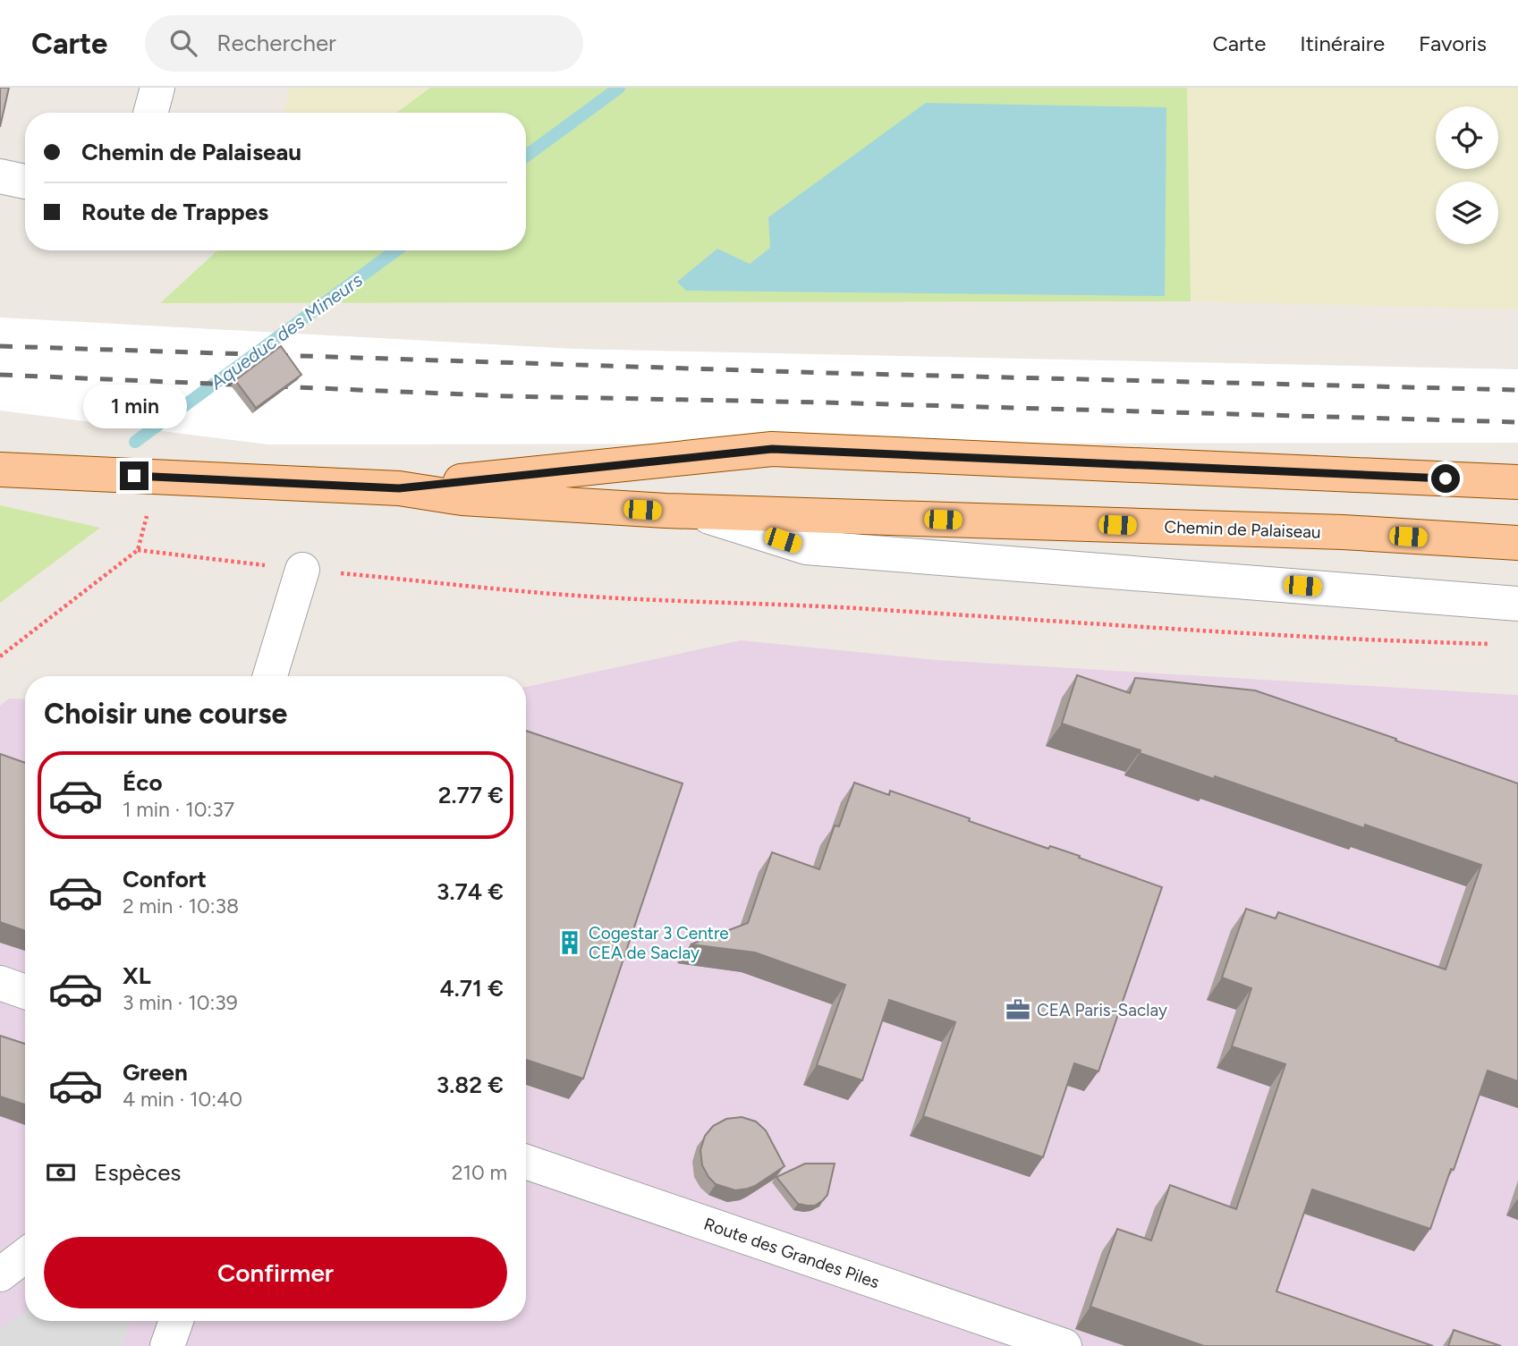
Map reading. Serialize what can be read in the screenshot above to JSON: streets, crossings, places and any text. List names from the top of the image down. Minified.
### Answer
{"streets":{"main road":["Chemin de Palaiseau"],"lane":["Route des Grandes Piles"]},"water":["Aqueduc des Mineurs"],"places":{"building":["Cogestar 3 Centre CEA de Saclay"],"office":["CEA Paris-Saclay"]},"page":{"header":"Carte","search":"Rechercher","nav":["Carte","Itinéraire","Favoris"],"banner":["Chemin de Palaiseau","Route de Trappes"],"bubble":"1 min","heading":"Choisir une course","list":[{"name":"Éco","note":"1 min · 10:37","value":"2.77 €"},{"name":"Confort","note":"2 min · 10:38","value":"3.74 €"},{"name":"XL","note":"3 min · 10:39","value":"4.71 €"},{"name":"Green","note":"4 min · 10:40","value":"3.82 €"}],"pay":["Espèces","210 m"],"buttons":"Confirmer"}}
